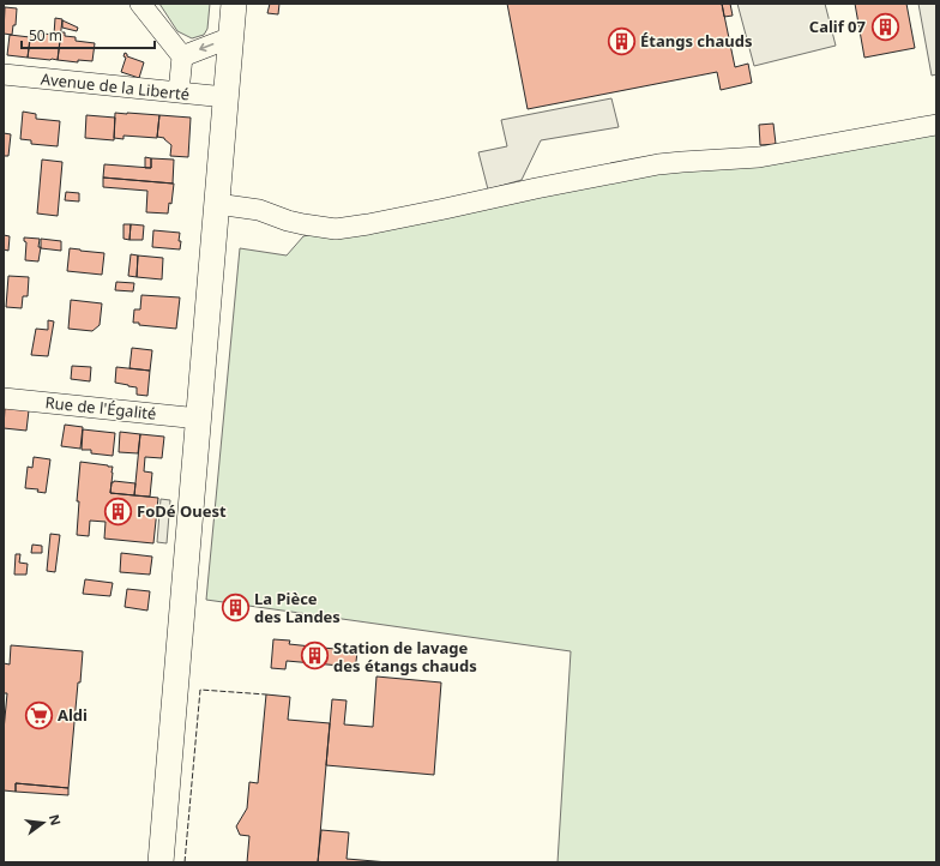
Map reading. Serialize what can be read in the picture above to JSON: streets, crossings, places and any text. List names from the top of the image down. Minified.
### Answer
{"streets":{"street":["Avenue de la Liberté","Rue de l'Égalité"]},"places":{"building":["Calif 07","Étangs chauds","FoDé Ouest","La Pièce des Landes","Station de lavage des étangs chauds"],"supermarket":["Aldi"]},"scale_bar":"50 m","north":"right"}
